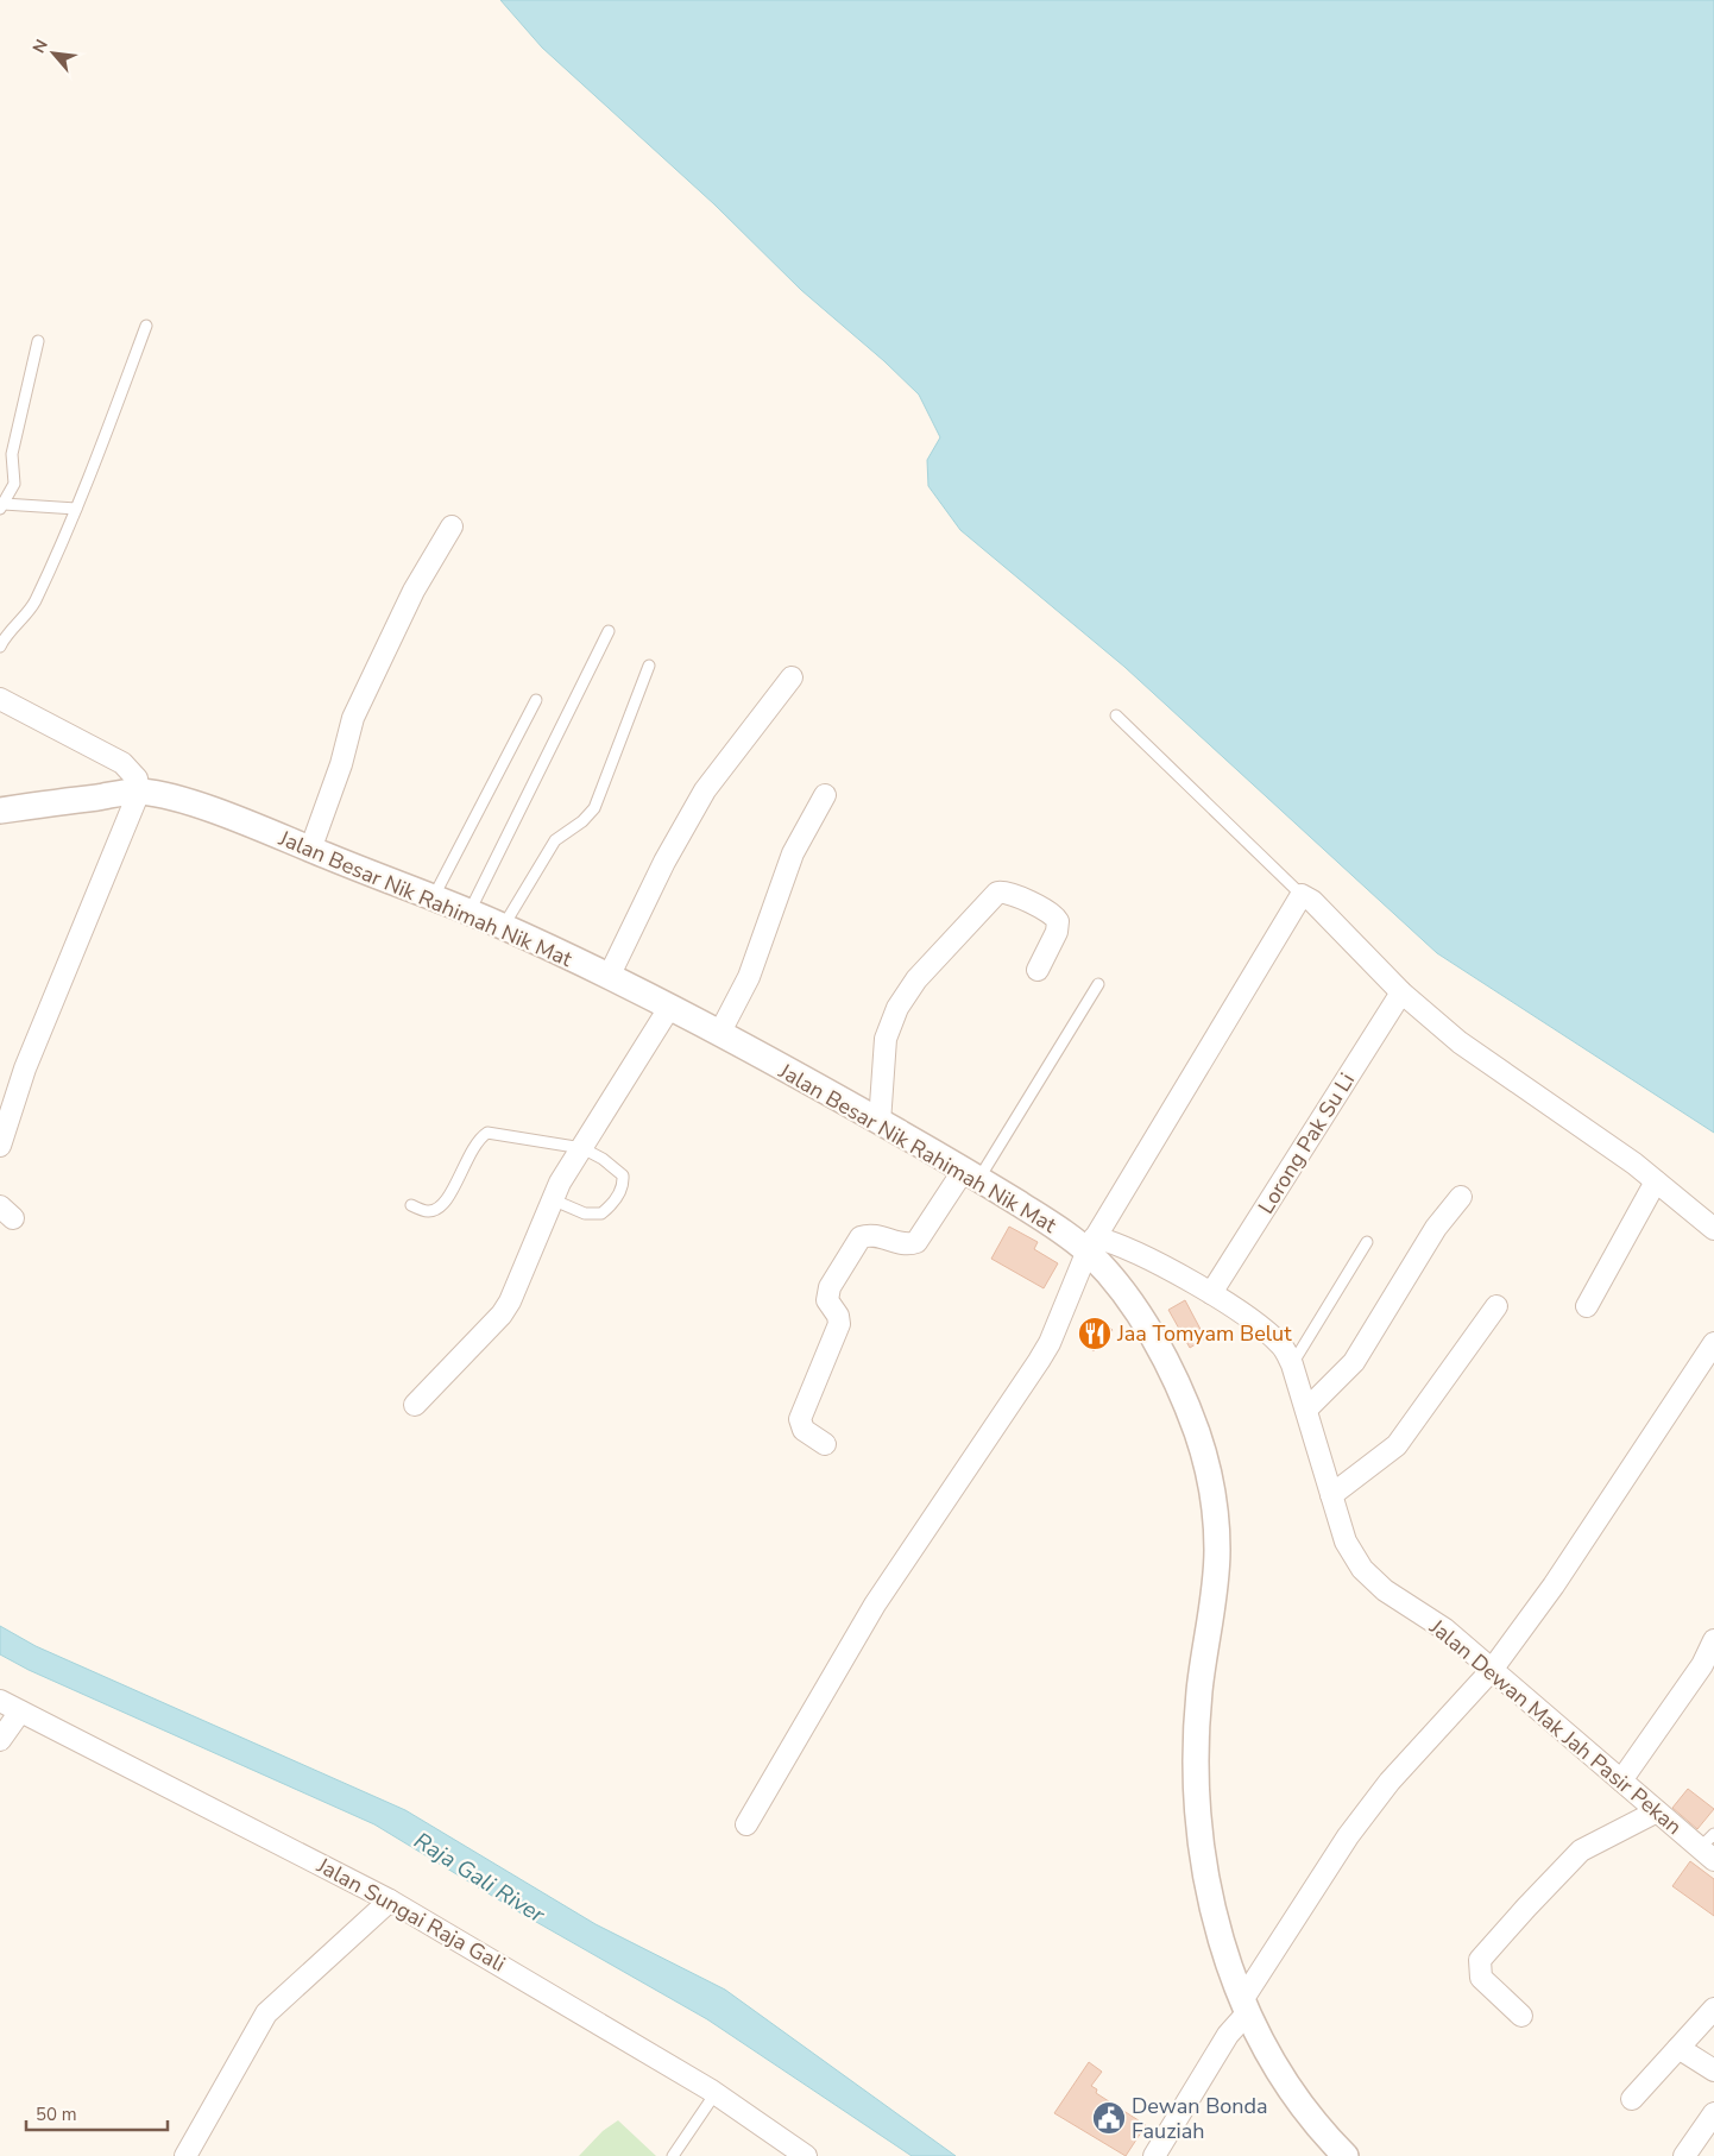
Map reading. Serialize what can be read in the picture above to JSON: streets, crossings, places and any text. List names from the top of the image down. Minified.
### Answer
{"streets":{"street":["Jalan Besar Nik Rahimah Nik Mat","Lorong Pak Su Li","Jalan Dewan Mak Jah Pasir Pekan","Jalan Sungai Raja Gali"]},"crossings":[["Jalan Besar Nik Rahimah Nik Mat","Jalan Dewan Mak Jah Pasir Pekan"],["Lorong Pak Su Li","Jalan Dewan Mak Jah Pasir Pekan"]],"water":["Raja Gali River"],"places":{"restaurant":["Jaa Tomyam Belut"],"public building":["Dewan Bonda Fauziah"]},"scale_bar":"50 m","north":"top left"}
